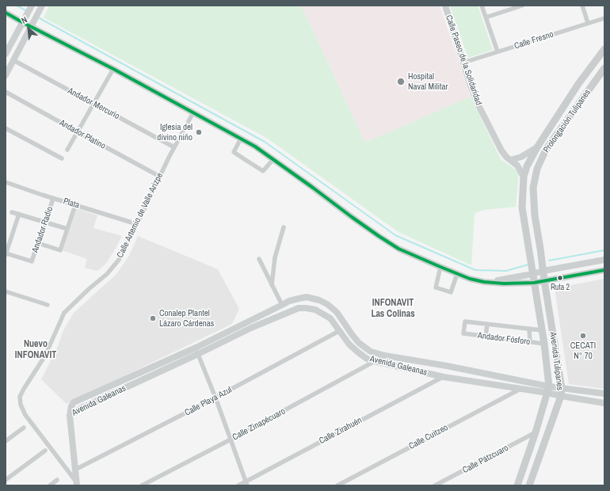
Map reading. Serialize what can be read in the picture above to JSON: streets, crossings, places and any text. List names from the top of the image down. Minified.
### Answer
{"streets":{"main road":["Prolongación Tulipanes","Avenida Tulipanes"],"street":["Calle Fresno","Calle Paseo de la Solidaridad","Andador Mercurio","Andador Platino","Plata","Calle Artemio de Valle Arizpe","Andador Radio","Andador Fósforo","Avenida Galeanas","Calle Playa Azul","Calle Zinapécuaro","Calle Zirahuén","Calle Cuitzeo","Calle Pátzcuaro"]},"crossings":[["Calle Fresno","Calle Paseo de la Solidaridad"],["Calle Paseo de la Solidaridad","Prolongación Tulipanes"],["Andador Mercurio","Calle Artemio de Valle Arizpe"],["Prolongación Tulipanes","Avenida Tulipanes"],["Andador Platino","Calle Artemio de Valle Arizpe"],["Plata","Calle Artemio de Valle Arizpe"],["Plata","Andador Radio"],["Andador Fósforo","Avenida Tulipanes"],["Avenida Tulipanes","Avenida Galeanas"],["Avenida Tulipanes","Calle Pátzcuaro"],["Avenida Galeanas","Calle Playa Azul"],["Avenida Galeanas","Calle Zinapécuaro"],["Avenida Galeanas","Calle Zirahuén"],["Avenida Galeanas","Calle Cuitzeo"]],"districts":["INFONAVIT Las Colinas","Nuevo INFONAVIT"],"places":["Hospital Naval Militar","Iglesia del divino niño","Ruta 2","Conalep Plantel Lázaro Cárdenas","CECATI N° 70"],"north":"top left"}
